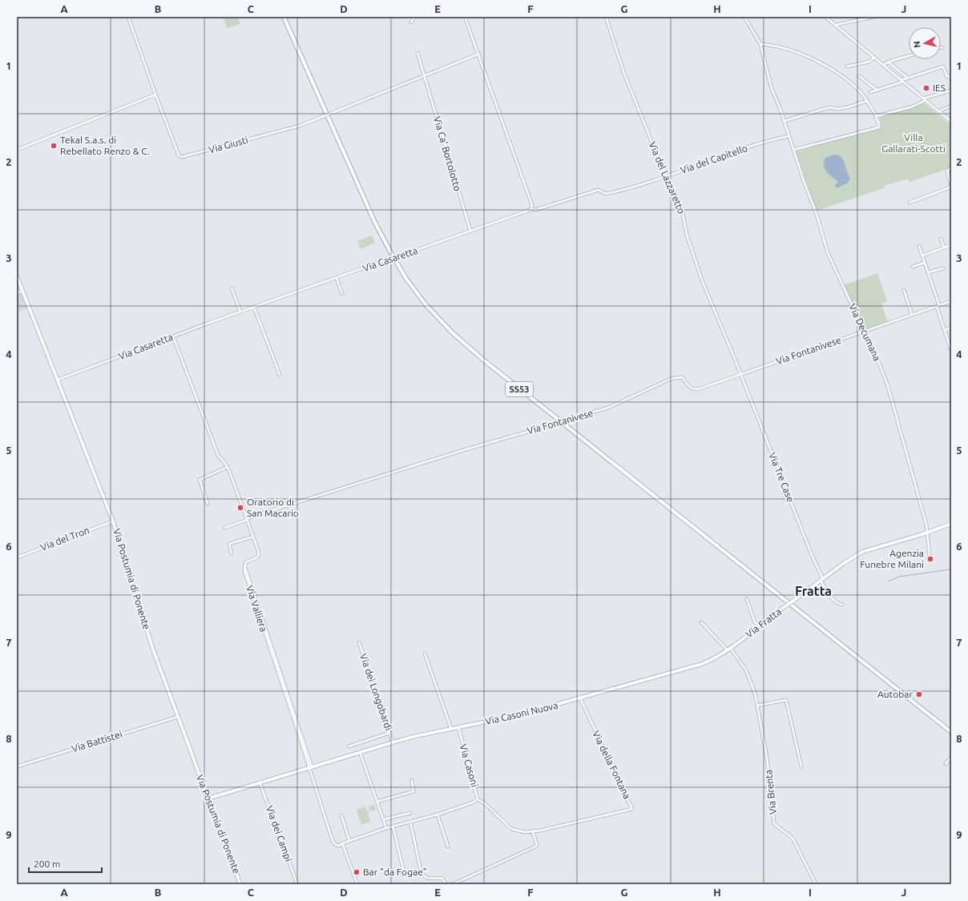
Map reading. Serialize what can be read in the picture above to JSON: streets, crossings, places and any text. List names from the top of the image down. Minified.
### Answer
{"streets":{"highway":["SS53"],"main road":["Via Postumia di Ponente","Via Fratta","Via Casoni Nuova"],"street":["Via Giusti","Via Ca' Bortolotto","Via del Capitello","Via del Lazzaretto","Via Casaretta","Via Decumana","Via Fontanivese","Via Tre Case","Via del Tron","Via Valliera","Via dei Longobardi","Via Battistei","Via della Fontana","Via Casoni","Via Brenta","Via dei Campi"]},"crossings":[["Via Giusti","Via Ca' Bortolotto"],["Via Ca' Bortolotto","Via Casaretta"],["Via del Capitello","Via del Lazzaretto"],["Via del Capitello","Via Casaretta"],["Via del Capitello","Via Decumana"],["Via del Lazzaretto","Via Fontanivese"],["Via del Lazzaretto","Via Tre Case"],["Via Casaretta","Via Postumia di Ponente"],["Via Decumana","Via Fontanivese"],["Via Decumana","Via Fratta"],["Via Fontanivese","Via Tre Case"],["Via Tre Case","Via Fratta"],["Via del Tron","Via Postumia di Ponente"],["Via Postumia di Ponente","Via Casoni Nuova"],["Via Postumia di Ponente","Via Battistei"],["Via Valliera","Via Casoni Nuova"],["Via Valliera","Via Casoni"],["Via Fratta","Via Casoni Nuova"],["Via Fratta","Via Brenta"],["Via dei Longobardi","Via Casoni Nuova"],["Via Casoni Nuova","Via della Fontana"],["Via Casoni Nuova","Via Casoni"],["Via Casoni Nuova","Via dei Campi"],["Via della Fontana","Via Casoni"]],"districts":["Fratta"],"parks":["Villa Gallarati-Scotti"],"places":["IES","Tekal S.a.s. di Rebellato Renzo & C.","Oratorio di San Macario","Agenzia Funebre Milani","Autobar","Bar \"da Fogae\""],"scale_bar":"200 m","north":"left","grid":{"columns":["A","B","C","D","E","F","G","H","I","J"],"rows":["1","2","3","4","5","6","7","8","9"]}}
